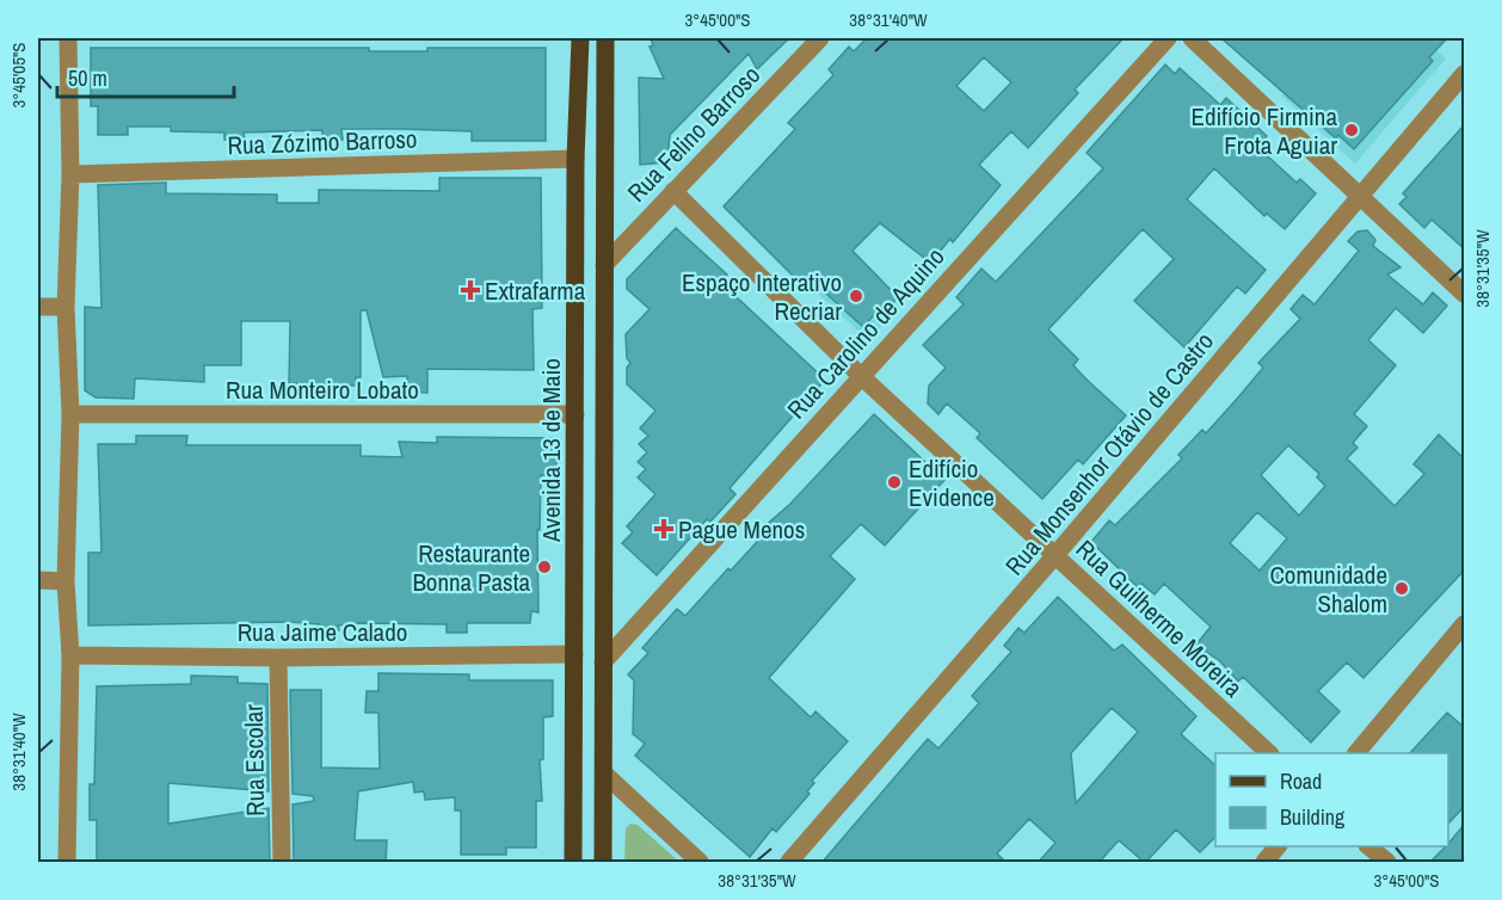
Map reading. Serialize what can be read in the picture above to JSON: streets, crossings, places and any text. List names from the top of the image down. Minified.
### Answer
{"streets":{"main road":["Avenida 13 de Maio"],"street":["Rua Felino Barroso","Rua Zózimo Barroso","Rua Carolino de Aquino","Rua Monteiro Lobato","Rua Monsenhor Otávio de Castro","Rua Guilherme Moreira","Rua Jaime Calado","Rua Escolar"]},"crossings":[["Rua Felino Barroso","Rua Guilherme Moreira"],["Rua Zózimo Barroso","Avenida 13 de Maio"],["Rua Carolino de Aquino","Rua Guilherme Moreira"],["Rua Monteiro Lobato","Avenida 13 de Maio"],["Avenida 13 de Maio","Rua Jaime Calado"],["Rua Monsenhor Otávio de Castro","Rua Guilherme Moreira"],["Rua Jaime Calado","Rua Escolar"]],"places":{"other":["Edifício Firmina Frota Aguiar","Espaço Interativo Recriar","Edifício Evidence","Restaurante Bonna Pasta","Comunidade Shalom"],"health":["Extrafarma","Pague Menos"]},"legend":["Road","Building"],"scale_bar":"50 m","coordinates":["3°45'00\"S","38°31'40\"W","3°45'05\"S","38°31'35\"W"]}
